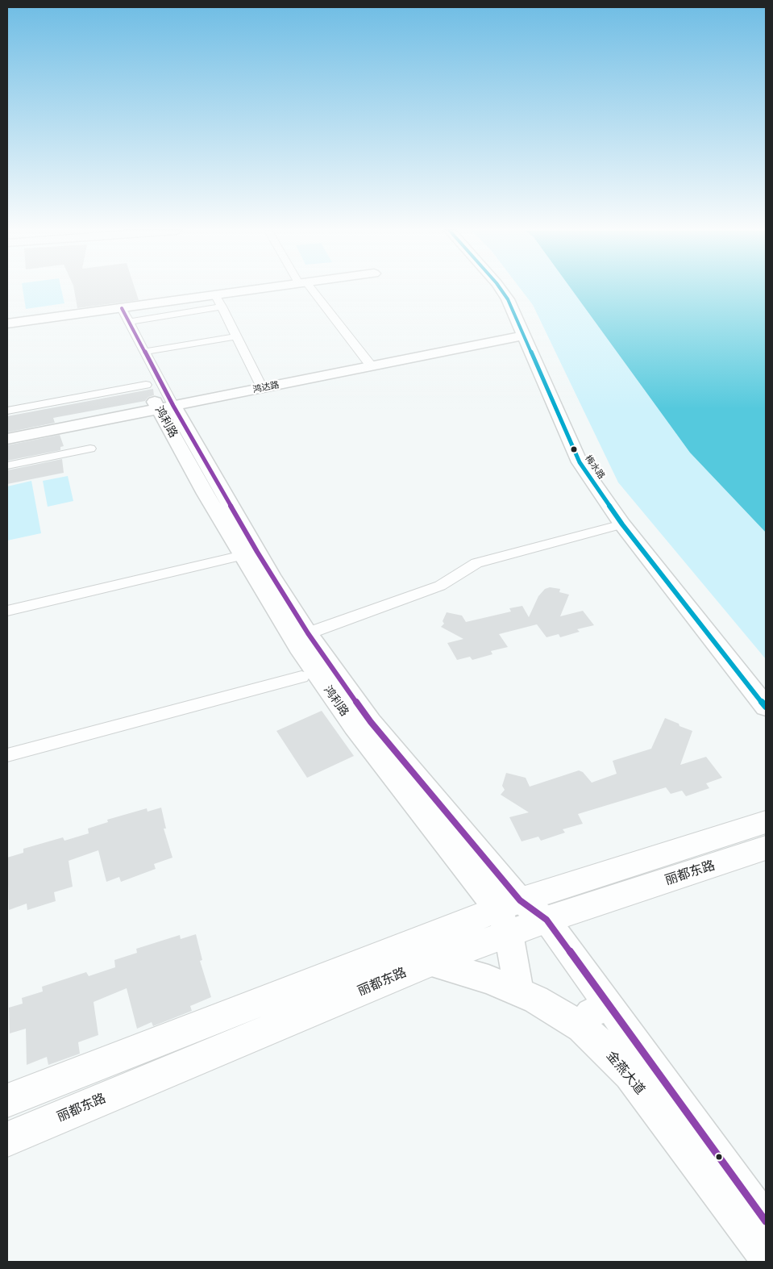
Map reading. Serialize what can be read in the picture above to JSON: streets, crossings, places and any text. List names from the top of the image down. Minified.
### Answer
{"streets":{"main road":["梅水路","丽都东路"],"street":["鸿达路","鸿利路","金燕大道"]},"crossings":[["鸿达路","鸿利路"],["鸿达路","梅水路"],["鸿利路","丽都东路"],["鸿利路","金燕大道"],["丽都东路","金燕大道"]]}
